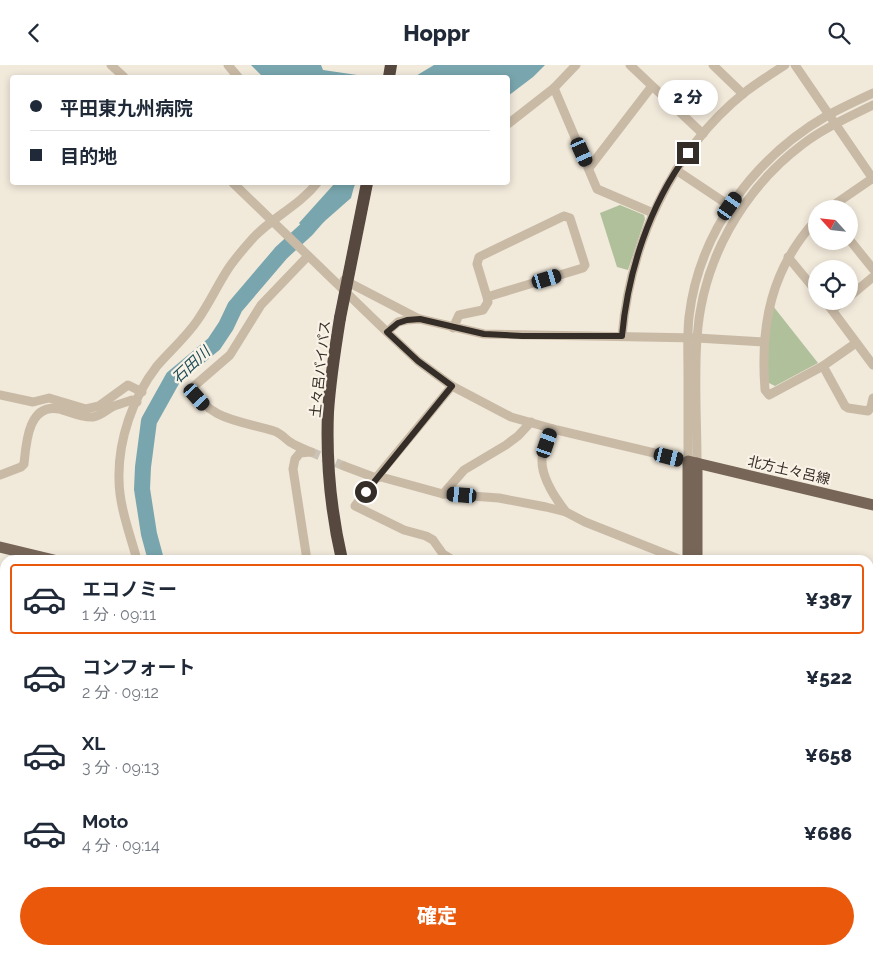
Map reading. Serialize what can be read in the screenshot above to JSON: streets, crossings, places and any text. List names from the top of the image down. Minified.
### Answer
{"streets":{"highway":["土々呂バイパス"],"main road":["北方土々呂線"]},"water":["石田川"],"north":"top left","page":{"header":"Hoppr","banner":["平田東九州病院","目的地"],"bubble":"2 分","list":[{"name":"エコノミー","note":"1 分 · 09:11","value":"¥387"},{"name":"コンフォート","note":"2 分 · 09:12","value":"¥522"},{"name":"XL","note":"3 分 · 09:13","value":"¥658"},{"name":"Moto","note":"4 分 · 09:14","value":"¥686"}],"buttons":"確定"}}
